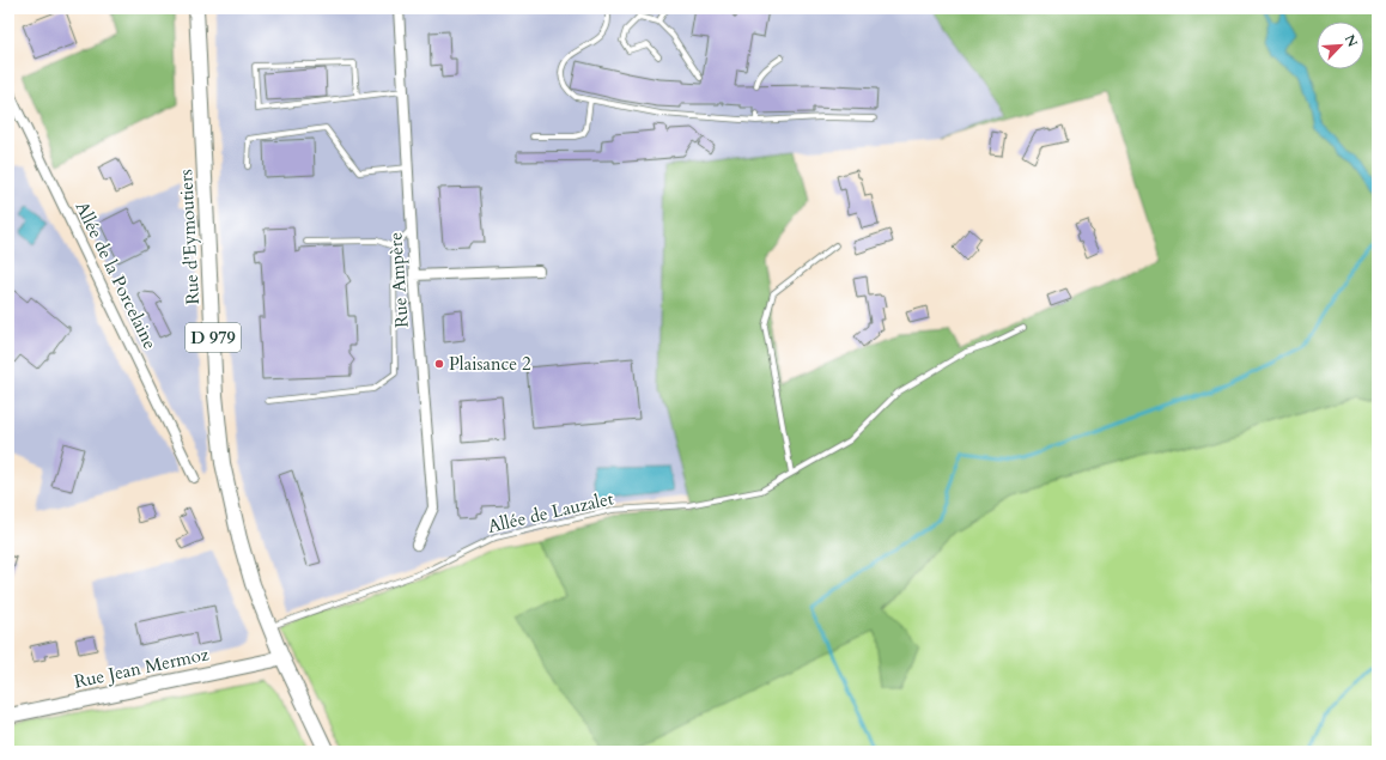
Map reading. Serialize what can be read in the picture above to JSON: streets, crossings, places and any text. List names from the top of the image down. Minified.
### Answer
{"streets":{"main road":["Rue d'Eymoutiers","D 979","Rue Jean Mermoz"],"street":["Allée de la Porcelaine","Rue Ampère"],"lane":["Allée de Lauzalet"]},"crossings":[["Rue d'Eymoutiers","D 979"],["Rue d'Eymoutiers","Allée de Lauzalet"],["Rue d'Eymoutiers","Rue Jean Mermoz"],["D 979","Rue Jean Mermoz"]],"places":["Plaisance 2"],"north":"top right"}
